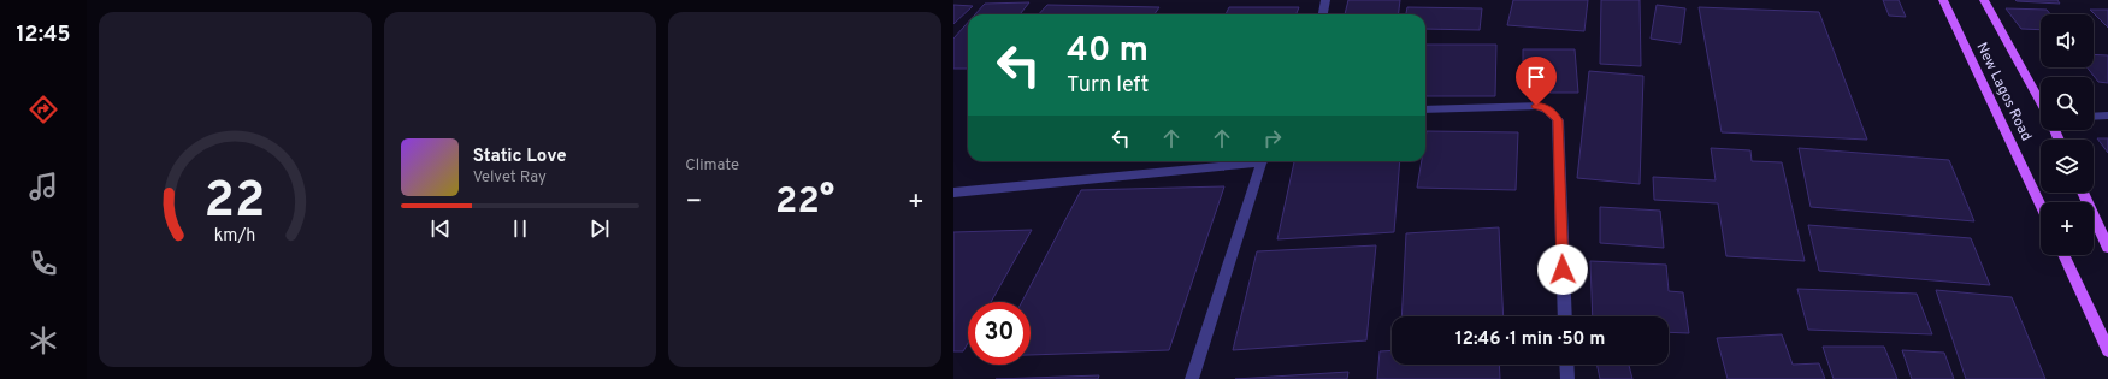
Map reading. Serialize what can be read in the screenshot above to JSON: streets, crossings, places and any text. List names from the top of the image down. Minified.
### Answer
{"streets":{"main road":["New Lagos Road"]},"page":{"tabs":"12:45","tile":"Climate","map_buttons":"+","turn":["40 m","Turn left"],"song":["Static Love","Velvet Ray"],"heat":["−","22°","+"],"limit":"30","trip":"12:46 · 1 min · 50 m","gauge":["22","km/h"]}}
